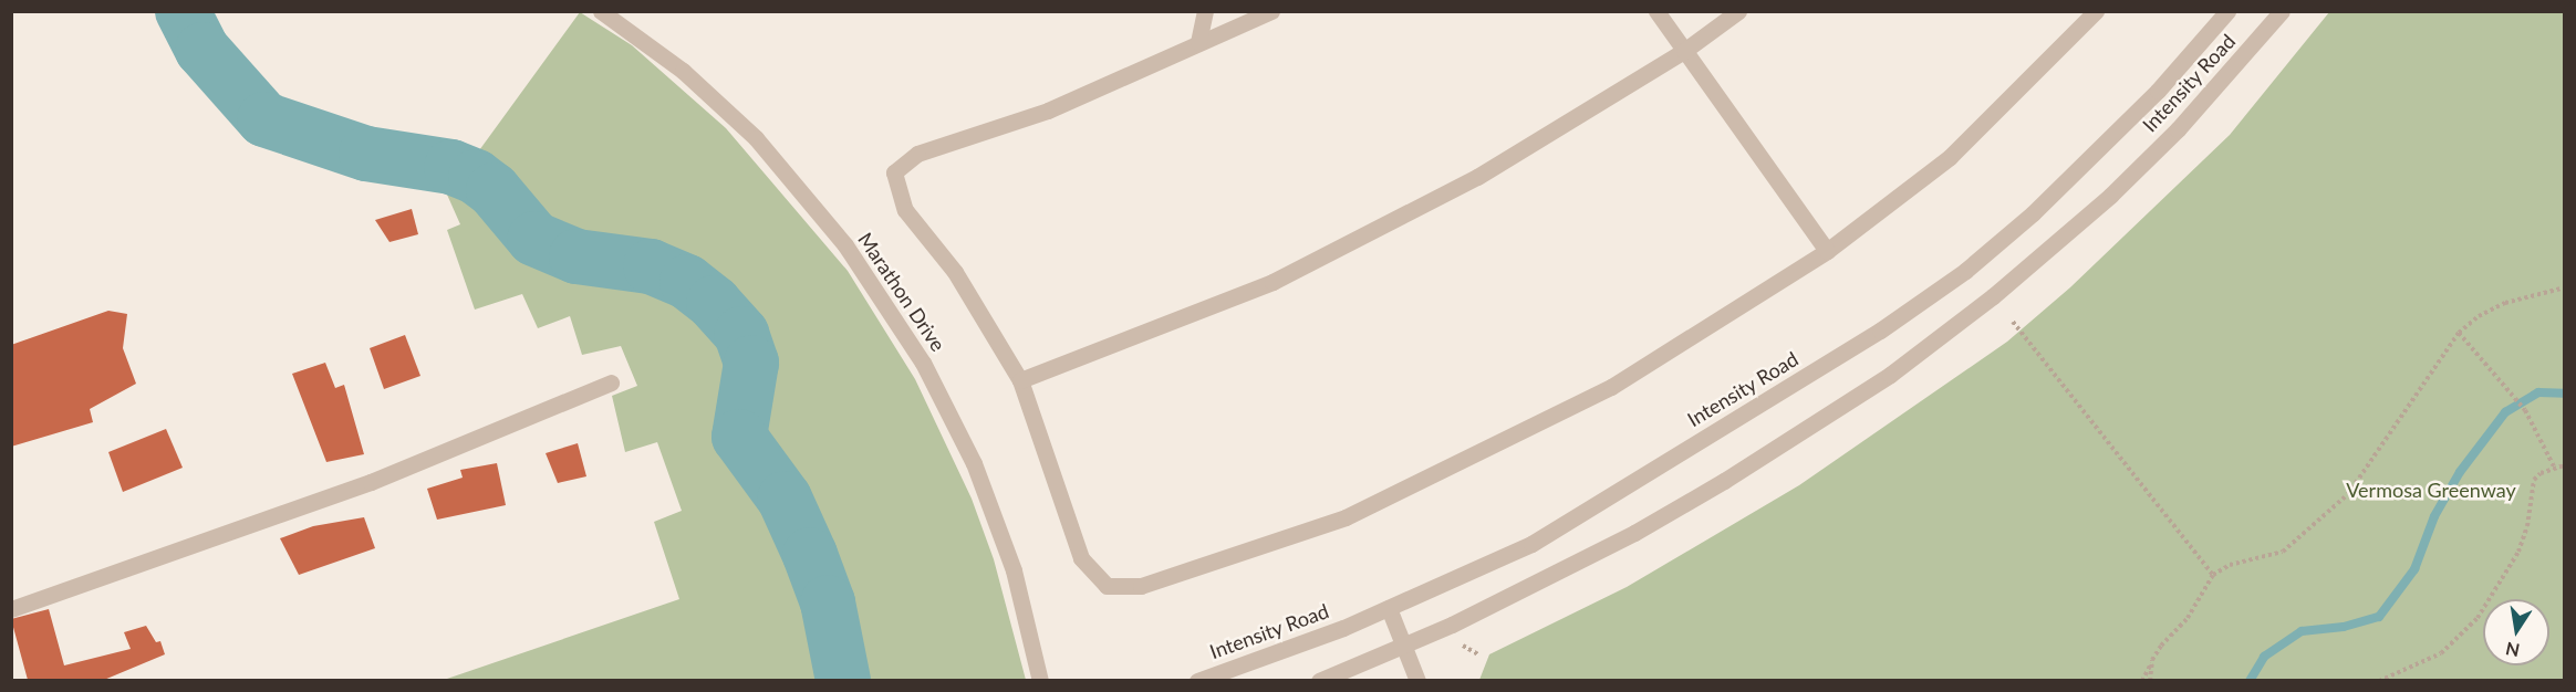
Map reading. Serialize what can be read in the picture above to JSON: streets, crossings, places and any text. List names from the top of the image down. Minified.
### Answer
{"streets":{"street":["Intensity Road","Marathon Drive"]},"parks":["Vermosa Greenway"],"north":"bottom"}
